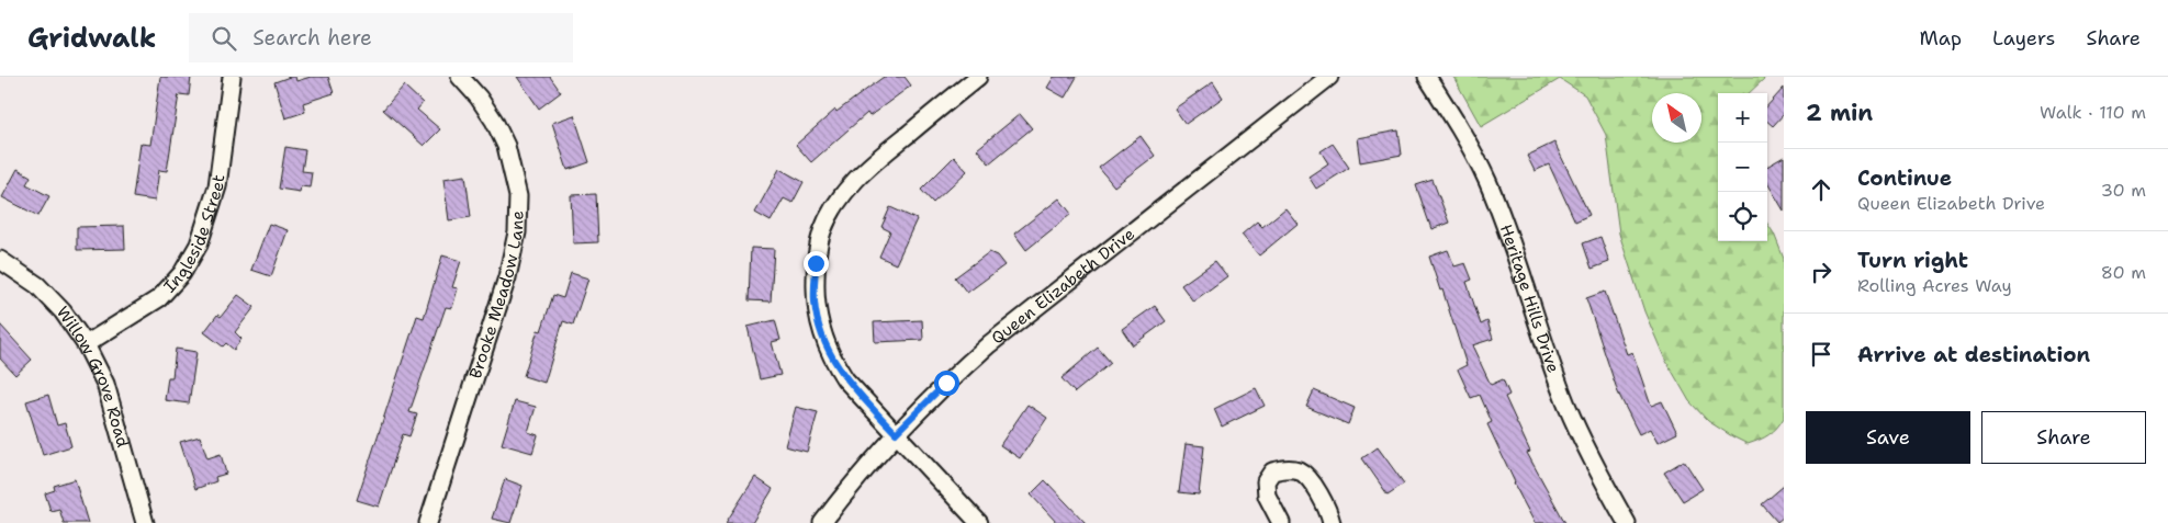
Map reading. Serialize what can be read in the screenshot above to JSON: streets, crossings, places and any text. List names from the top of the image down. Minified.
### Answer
{"streets":{"street":["Ingleside Street","Queen Elizabeth Drive","Brooke Meadow Lane","Heritage Hills Drive","Willow Grove Road"]},"crossings":[["Ingleside Street","Willow Grove Road"]],"north":"top left","page":{"header":"Gridwalk","search":"Search here","nav":["Map","Layers","Share"],"heading":["2 min","Walk · 110 m"],"map_buttons":["+","−"],"list":[["Continue","Queen Elizabeth Drive","30 m"],["Turn right","Rolling Acres Way","80 m"],"Arrive at destination"],"buttons":["Save","Share"]}}
